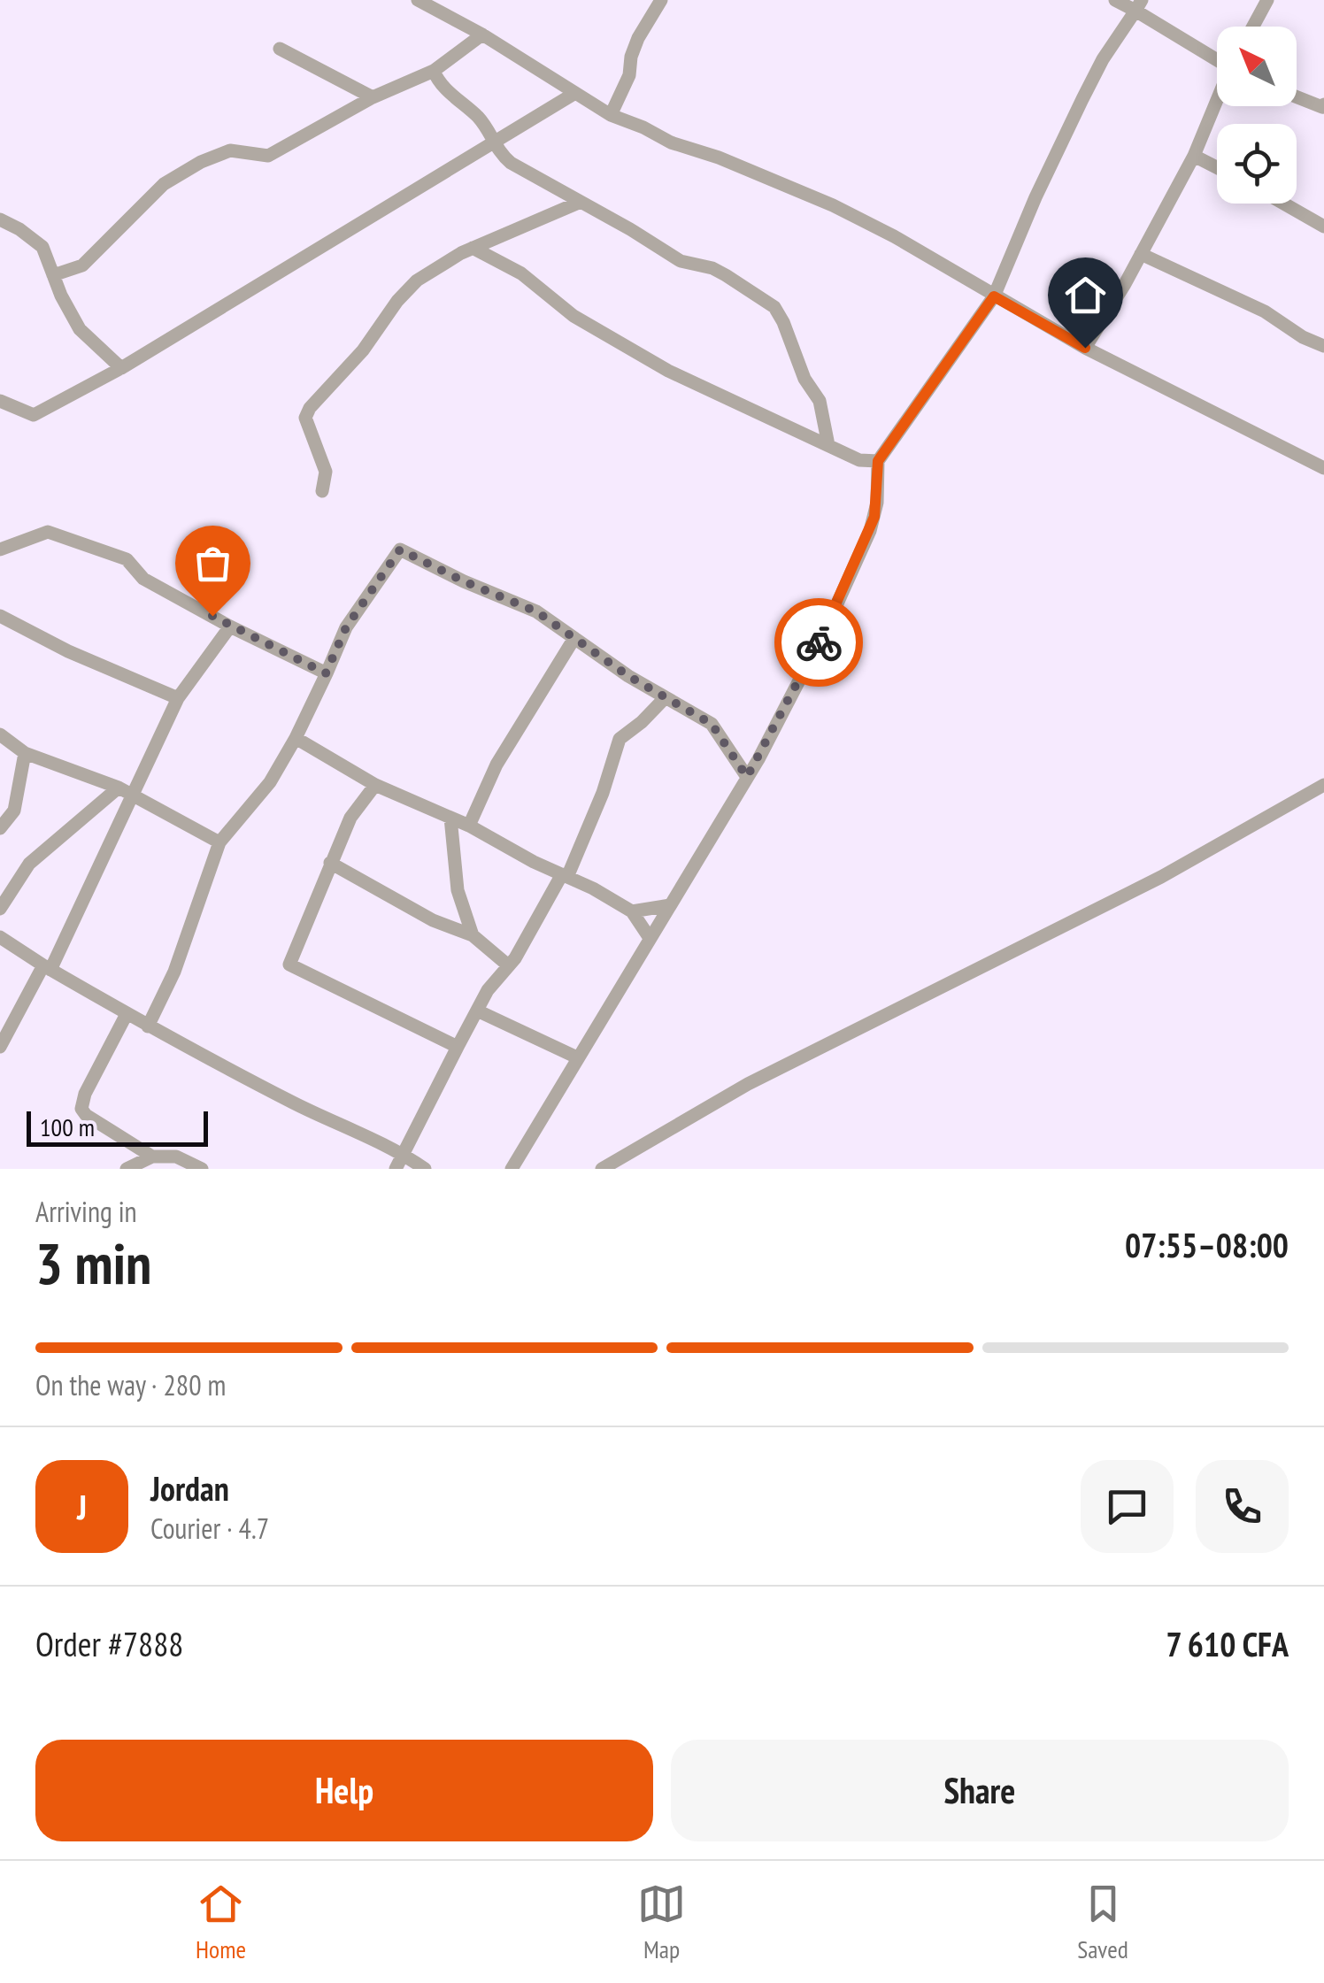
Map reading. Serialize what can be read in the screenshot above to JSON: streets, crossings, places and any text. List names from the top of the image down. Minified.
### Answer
{"scale_bar":"100 m","north":"top left","page":{"scale":"100 m","heading":["3 min","Arriving in","07:55–08:00"],"panel":["Jordan","Courier · 4.7","Order #7888","7 610 CFA"],"bar":"On the way · 280 m","round":"J","buttons":["Help","Share"],"tabs":["Home","Map","Saved"]}}
